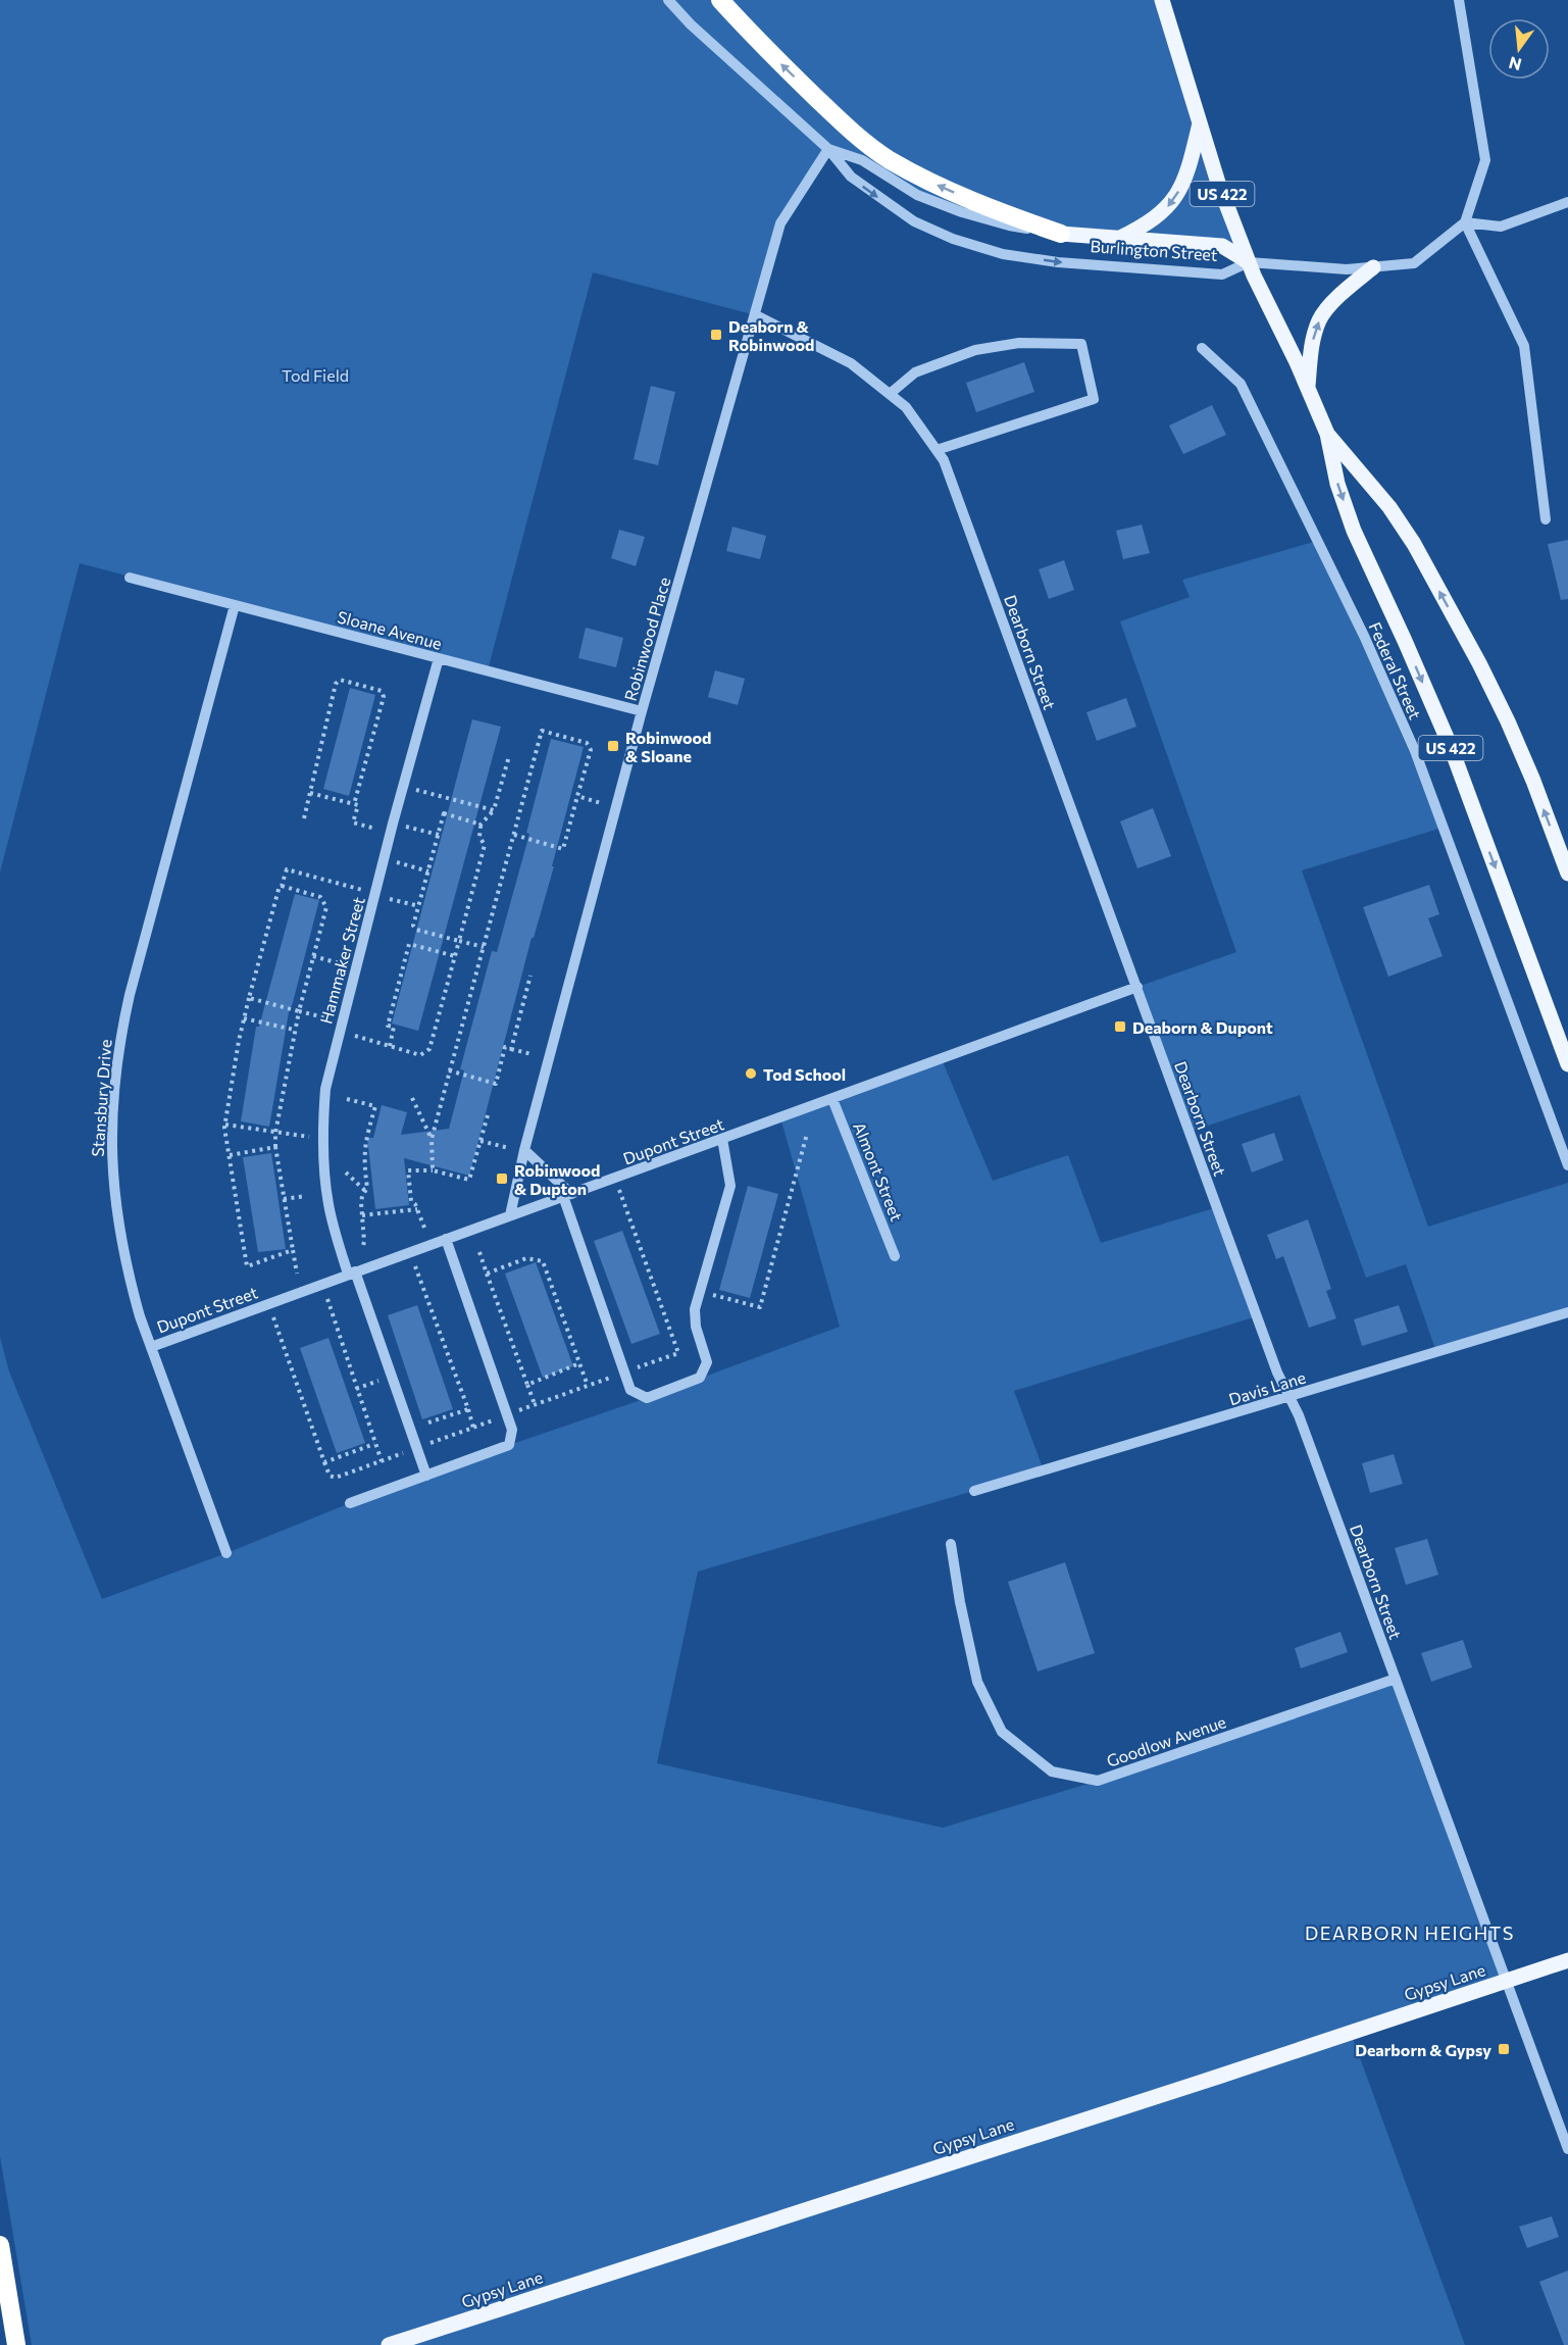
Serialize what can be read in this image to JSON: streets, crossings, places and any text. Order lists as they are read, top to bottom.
{
  "streets": {
    "main road": ["US 422", "Burlington Street", "Gypsy Lane"],
    "street": [
      "Sloane Avenue",
      "Robinwood Place",
      "Dearborn Street",
      "Federal Street",
      "Hammaker Street",
      "Stansbury Drive",
      "Dupont Street",
      "Almont Street",
      "Davis Lane",
      "Goodlow Avenue"
    ]
  },
  "crossings": [
    ["US 422", "Burlington Street"],
    ["Sloane Avenue", "Robinwood Place"],
    ["Sloane Avenue", "Hammaker Street"],
    ["Sloane Avenue", "Stansbury Drive"],
    ["Robinwood Place", "Dearborn Street"],
    ["Robinwood Place", "Dupont Street"],
    ["Dearborn Street", "Dupont Street"],
    ["Dearborn Street", "Davis Lane"],
    ["Dearborn Street", "Goodlow Avenue"],
    ["Dearborn Street", "Gypsy Lane"],
    ["Hammaker Street", "Dupont Street"],
    ["Stansbury Drive", "Dupont Street"],
    ["Dupont Street", "Almont Street"]
  ],
  "districts": ["DEARBORN HEIGHTS"],
  "parks": ["Tod Field"],
  "places": {
    "transit": [
      "Deaborn & Robinwood",
      "Robinwood & Sloane",
      "Deaborn & Dupont",
      "Robinwood & Dupton",
      "Dearborn & Gypsy"
    ],
    "other": ["Tod School"]
  },
  "north": "bottom"
}
